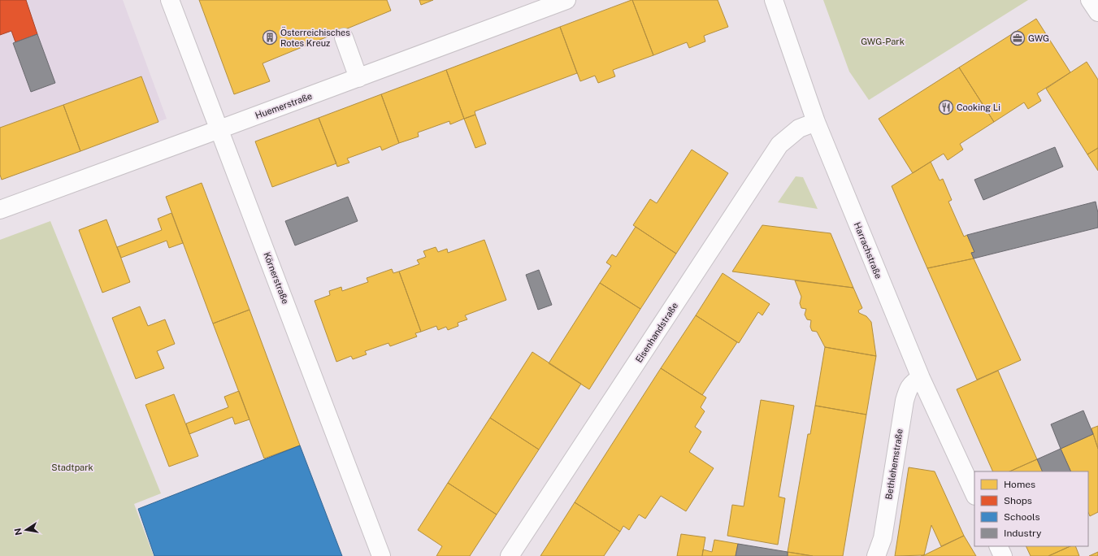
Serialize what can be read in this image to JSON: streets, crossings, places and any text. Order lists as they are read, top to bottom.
{
  "streets": {
    "street": [
      "Huemerstraße",
      "Harrachstraße",
      "Körnerstraße",
      "Eisenhandstraße",
      "Bethlehemstraße"
    ]
  },
  "crossings": [
    ["Huemerstraße", "Körnerstraße"],
    ["Harrachstraße", "Eisenhandstraße"],
    ["Harrachstraße", "Bethlehemstraße"]
  ],
  "parks": ["GWG-Park", "Stadtpark"],
  "places": {
    "building": ["Österreichisches Rotes Kreuz"],
    "office": ["GWG"],
    "restaurant": ["Cooking Li"]
  },
  "legend": [
    "Homes",
    "Shops",
    "Schools",
    "Industry"
  ],
  "north": "left"
}
